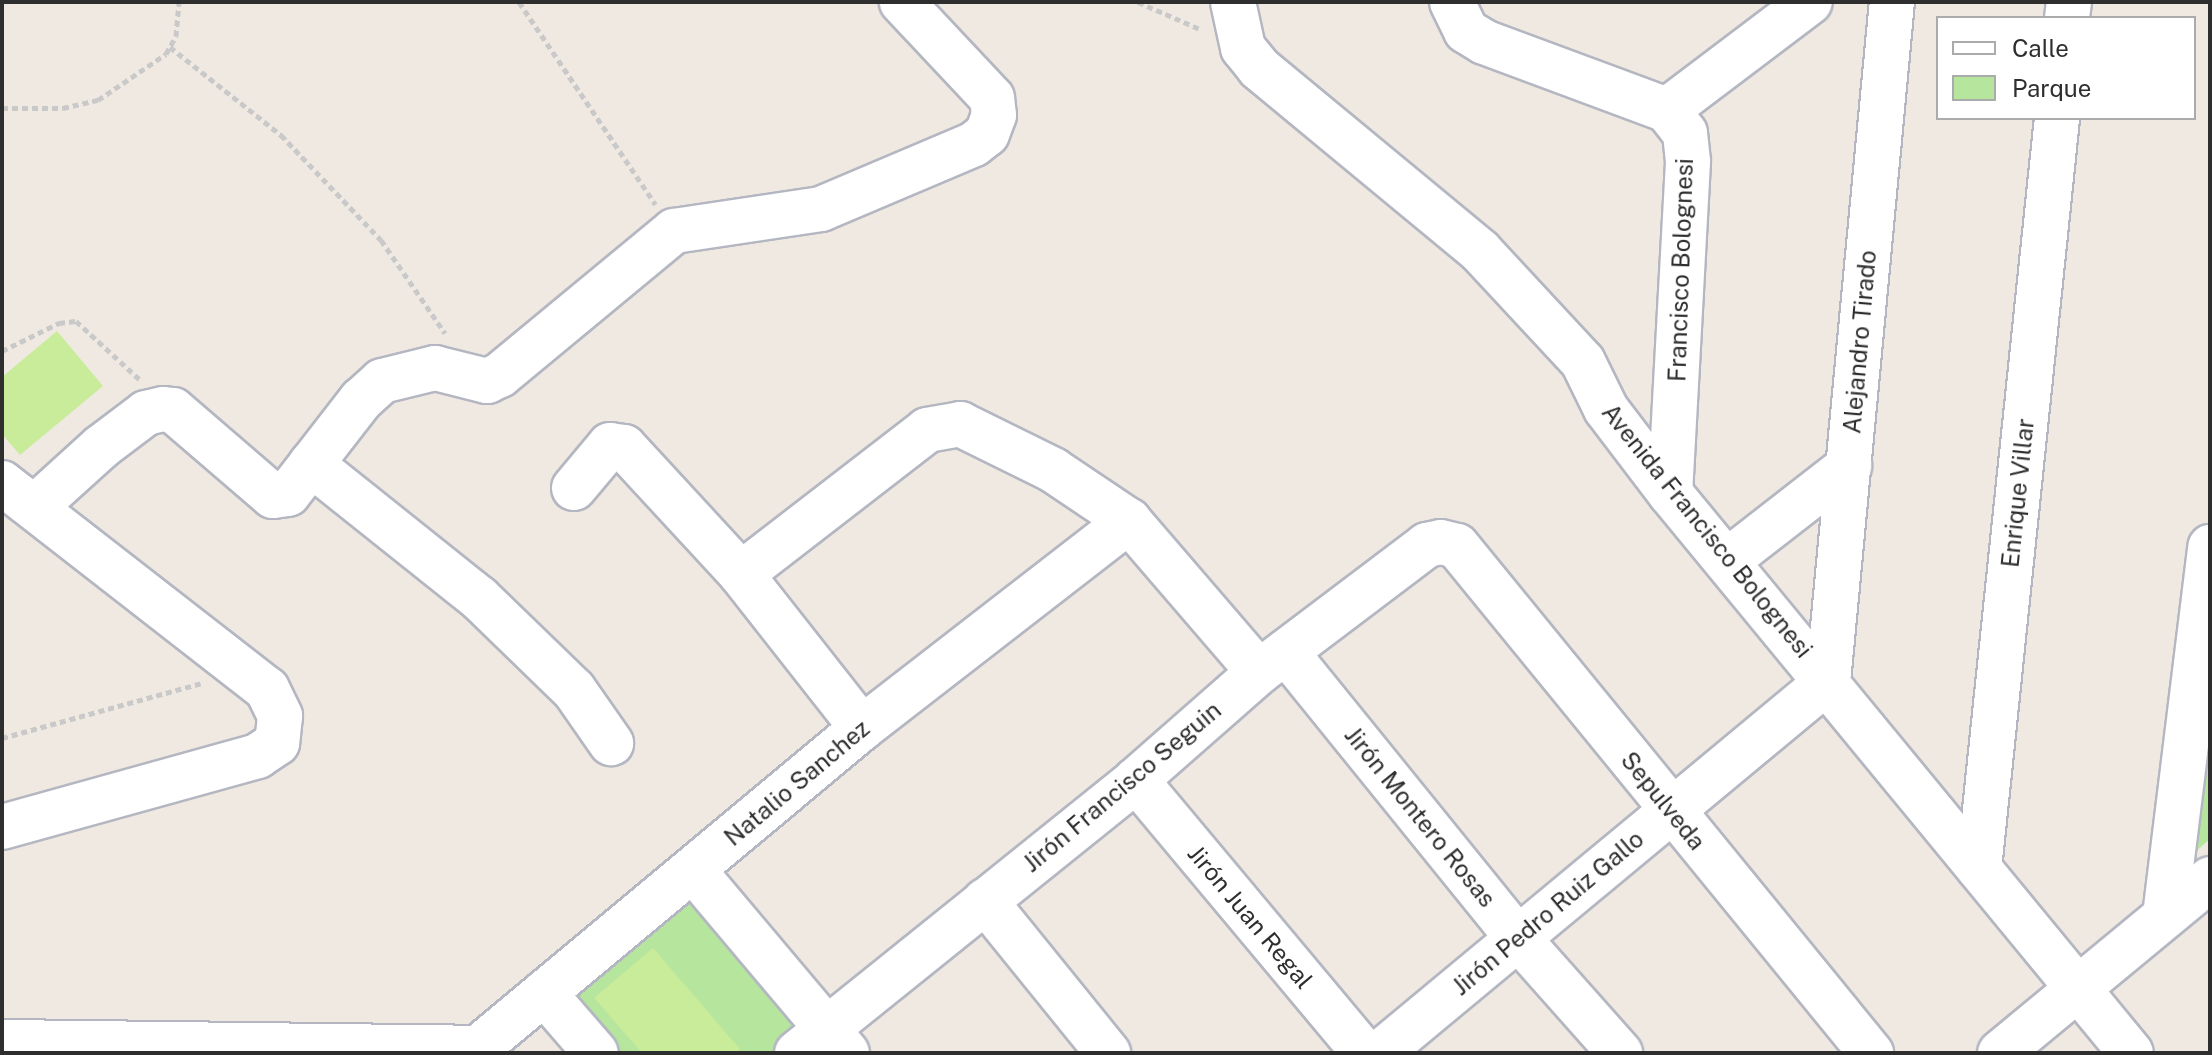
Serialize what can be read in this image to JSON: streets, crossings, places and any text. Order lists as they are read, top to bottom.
{
  "streets": {
    "street": [
      "Francisco Bolognesi",
      "Alejandro Tirado",
      "Enrique Villar",
      "Avenida Francisco Bolognesi",
      "Natalio Sanchez",
      "Jirón Francisco Seguin",
      "Sepulveda",
      "Jirón Montero Rosas",
      "Jirón Pedro Ruiz Gallo",
      "Jirón Juan Regal"
    ]
  },
  "crossings": [
    ["Francisco Bolognesi", "Avenida Francisco Bolognesi"],
    ["Alejandro Tirado", "Avenida Francisco Bolognesi"],
    ["Alejandro Tirado", "Jirón Pedro Ruiz Gallo"],
    ["Enrique Villar", "Avenida Francisco Bolognesi"],
    ["Avenida Francisco Bolognesi", "Jirón Pedro Ruiz Gallo"],
    ["Natalio Sanchez", "Jirón Montero Rosas"],
    ["Jirón Francisco Seguin", "Sepulveda"],
    ["Jirón Francisco Seguin", "Jirón Montero Rosas"],
    ["Jirón Francisco Seguin", "Jirón Juan Regal"],
    ["Sepulveda", "Jirón Pedro Ruiz Gallo"],
    ["Jirón Montero Rosas", "Jirón Pedro Ruiz Gallo"]
  ],
  "legend": ["Calle", "Parque"]
}
